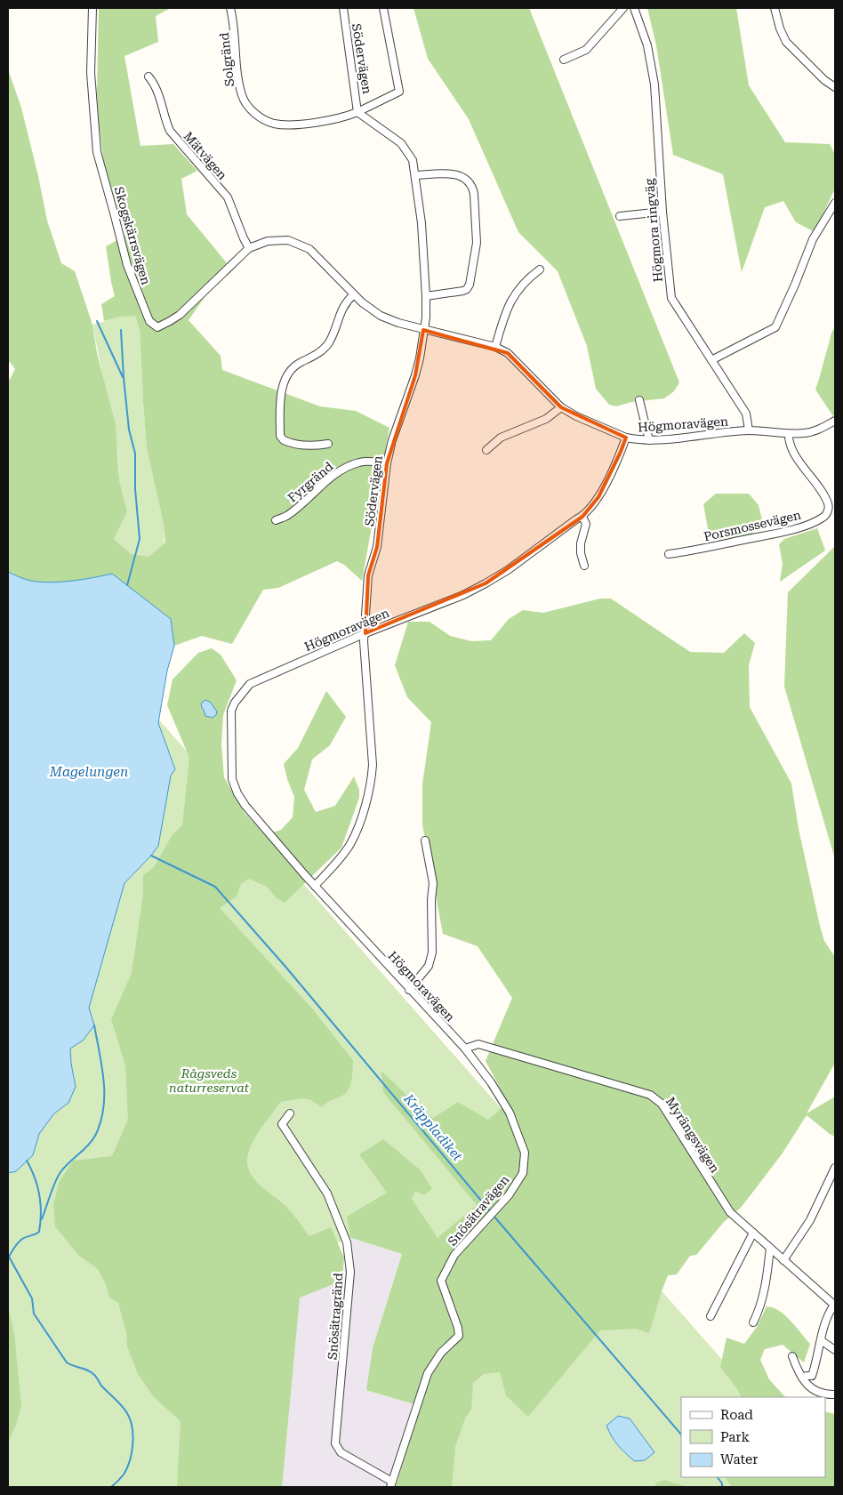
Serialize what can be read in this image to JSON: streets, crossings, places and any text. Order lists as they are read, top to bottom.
{
  "streets": {
    "street": [
      "Södervägen",
      "Solgränd",
      "Mätvägen",
      "Högmora ringväg",
      "Skogskärrsvägen",
      "Högmoravägen",
      "Fyrgränd",
      "Porsmossevägen",
      "Myrängsvägen",
      "Snösätravägen",
      "Snösätragränd"
    ]
  },
  "crossings": [
    ["Södervägen", "Solgränd"],
    ["Södervägen", "Skogskärrsvägen"],
    ["Södervägen", "Högmoravägen"],
    ["Södervägen", "Fyrgränd"],
    ["Mätvägen", "Skogskärrsvägen"],
    ["Högmora ringväg", "Högmoravägen"],
    ["Skogskärrsvägen", "Högmoravägen"],
    ["Skogskärrsvägen", "Fyrgränd"],
    ["Högmoravägen", "Porsmossevägen"],
    ["Högmoravägen", "Myrängsvägen"],
    ["Högmoravägen", "Snösätravägen"],
    ["Myrängsvägen", "Snösätravägen"],
    ["Snösätravägen", "Snösätragränd"]
  ],
  "water": ["Magelungen", "Kräppladiket"],
  "parks": ["Rågsveds naturreservat"],
  "legend": ["Road", "Park", "Water"]
}
